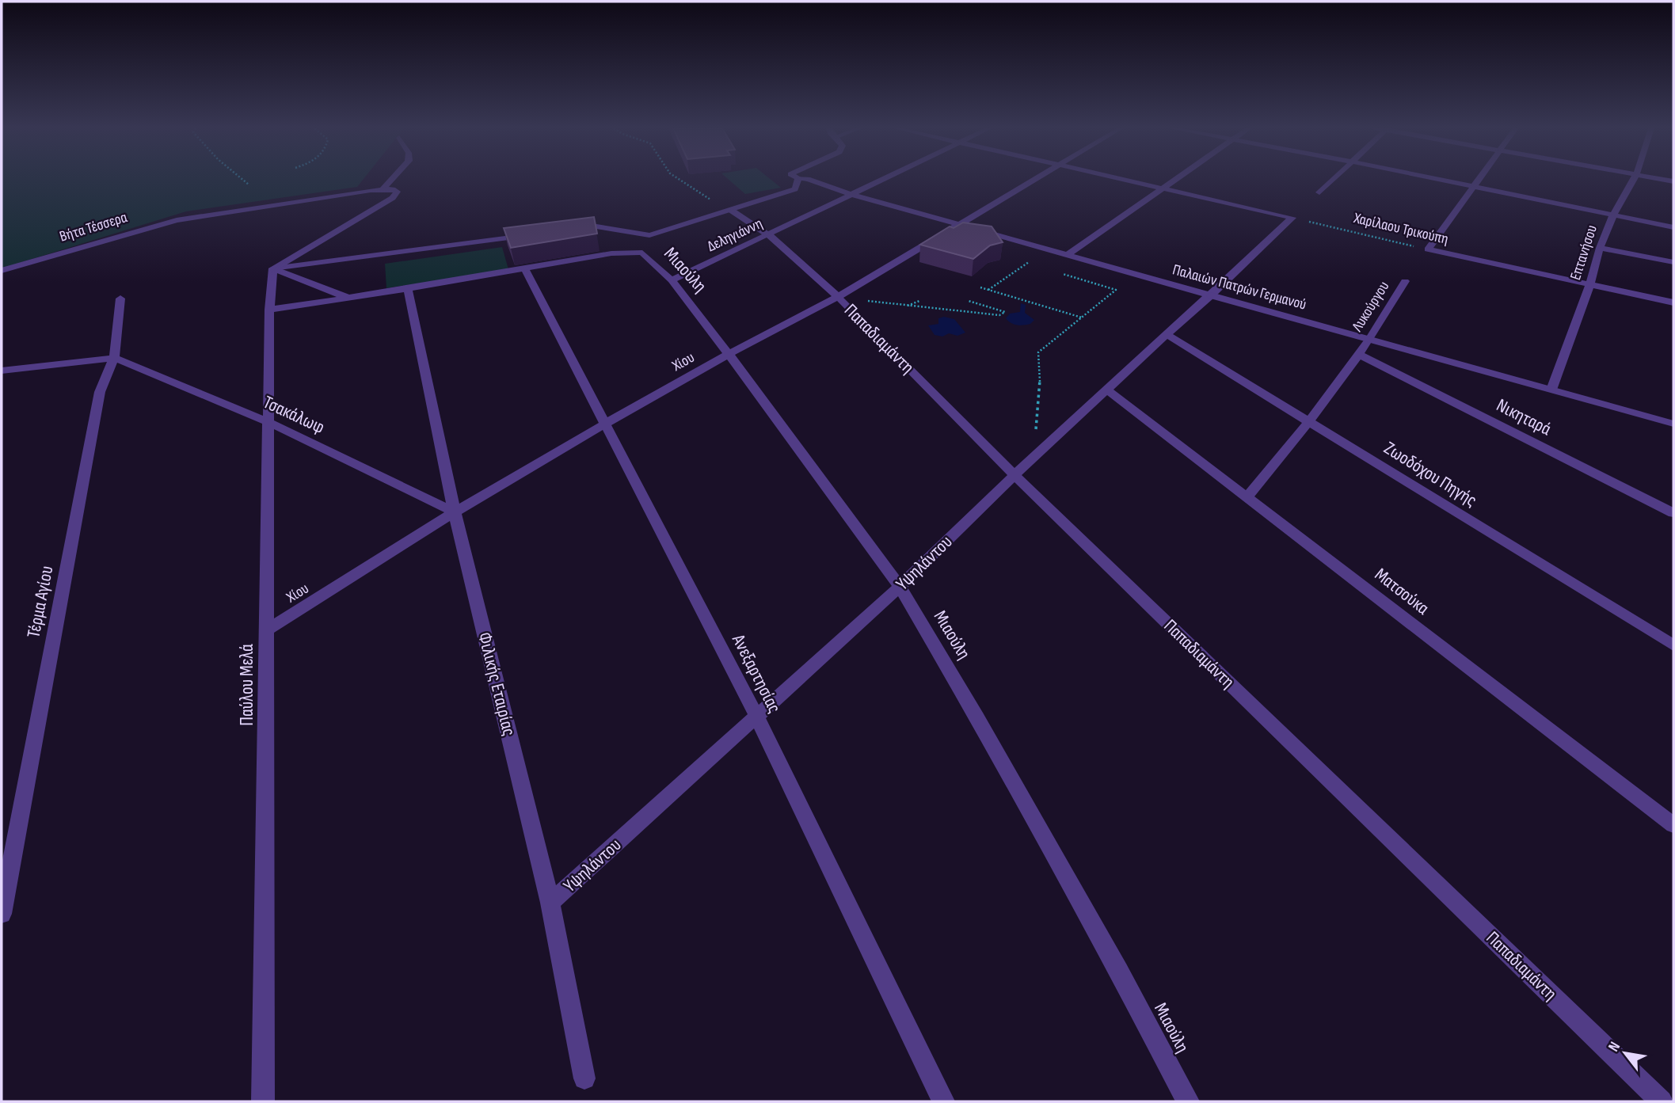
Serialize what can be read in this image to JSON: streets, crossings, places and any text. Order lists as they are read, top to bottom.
{
  "streets": {
    "street": [
      "Βήτα Τέσσερα",
      "Χαρίλαου Τρικούπη",
      "Δεληγιάννη",
      "Επτανήσου",
      "Μιαούλη",
      "Παλαιών Πατρών Γερμανού",
      "Λυκούργου",
      "Παπαδιαμάντη",
      "Χίου",
      "Τσακάλωφ",
      "Νικηταρά",
      "Ζωοδόχου Πηγής",
      "Υψηλάντου",
      "Ματσούκα",
      "Τέρμα Αγίου",
      "Ανεξαρτησίας",
      "Φιλικής Εταιρίας",
      "Παύλου Μελά"
    ]
  },
  "crossings": [
    ["Χαρίλαου Τρικούπη", "Επτανήσου"],
    ["Χαρίλαου Τρικούπη", "Υψηλάντου"],
    ["Δεληγιάννη", "Μιαούλη"],
    ["Δεληγιάννη", "Παλαιών Πατρών Γερμανού"],
    ["Δεληγιάννη", "Παπαδιαμάντη"],
    ["Επτανήσου", "Παλαιών Πατρών Γερμανού"],
    ["Μιαούλη", "Χίου"],
    ["Μιαούλη", "Υψηλάντου"],
    ["Μιαούλη", "Ανεξαρτησίας"],
    ["Παλαιών Πατρών Γερμανού", "Λυκούργου"],
    ["Παλαιών Πατρών Γερμανού", "Χίου"],
    ["Παλαιών Πατρών Γερμανού", "Υψηλάντου"],
    ["Λυκούργου", "Νικηταρά"],
    ["Λυκούργου", "Ζωοδόχου Πηγής"],
    ["Λυκούργου", "Ματσούκα"],
    ["Παπαδιαμάντη", "Χίου"],
    ["Παπαδιαμάντη", "Υψηλάντου"],
    ["Χίου", "Τσακάλωφ"],
    ["Χίου", "Ανεξαρτησίας"],
    ["Χίου", "Φιλικής Εταιρίας"],
    ["Χίου", "Παύλου Μελά"],
    ["Τσακάλωφ", "Τέρμα Αγίου"],
    ["Τσακάλωφ", "Φιλικής Εταιρίας"],
    ["Τσακάλωφ", "Παύλου Μελά"],
    ["Ζωοδόχου Πηγής", "Υψηλάντου"],
    ["Υψηλάντου", "Ματσούκα"],
    ["Υψηλάντου", "Ανεξαρτησίας"],
    ["Υψηλάντου", "Φιλικής Εταιρίας"]
  ],
  "north": "top left"
}
